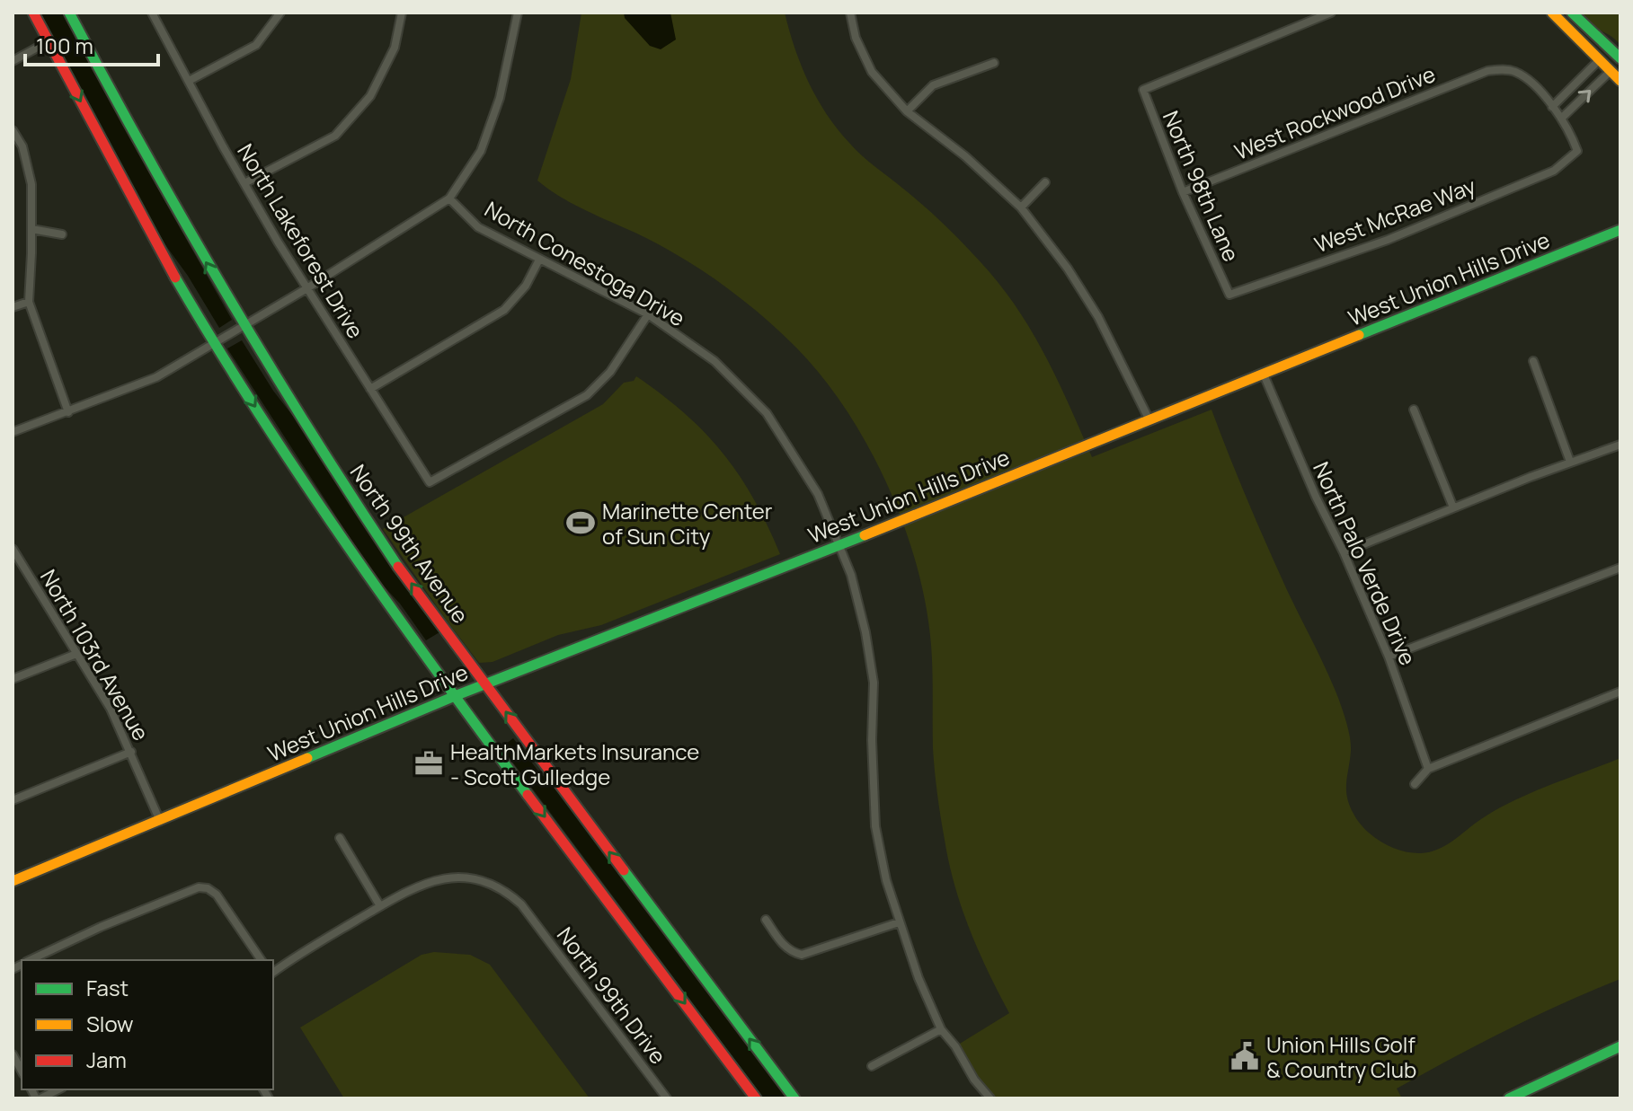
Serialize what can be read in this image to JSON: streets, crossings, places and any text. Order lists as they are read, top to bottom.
{
  "streets": {
    "main road": ["West Union Hills Drive", "North 99th Avenue"],
    "street": [
      "West Rockwood Drive",
      "North 98th Lane",
      "West McRae Way",
      "North Lakeforest Drive",
      "North Conestoga Drive",
      "North Palo Verde Drive",
      "North 103rd Avenue",
      "North 99th Drive"
    ]
  },
  "crossings": [
    ["West Rockwood Drive", "North 98th Lane"],
    ["North 98th Lane", "West McRae Way"],
    ["North Lakeforest Drive", "North Conestoga Drive"],
    ["North Conestoga Drive", "West Union Hills Drive"],
    ["West Union Hills Drive", "North 99th Avenue"],
    ["West Union Hills Drive", "North Palo Verde Drive"],
    ["West Union Hills Drive", "North 103rd Avenue"]
  ],
  "places": {
    "sports": ["Marinette Center of Sun City"],
    "office": ["HealthMarkets Insurance - Scott Gulledge"],
    "public building": ["Union Hills Golf & Country Club"]
  },
  "legend": ["Fast", "Slow", "Jam"],
  "scale_bar": "100 m"
}
